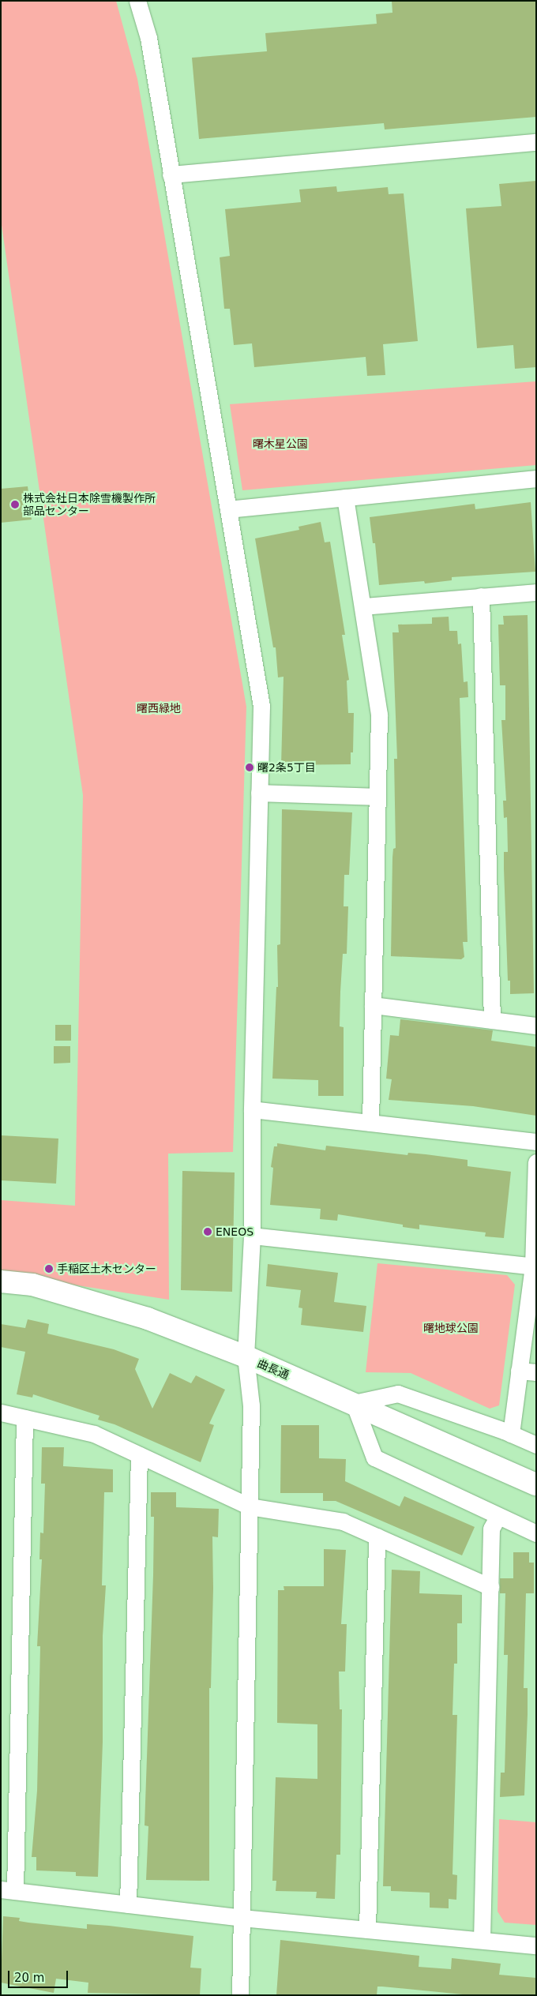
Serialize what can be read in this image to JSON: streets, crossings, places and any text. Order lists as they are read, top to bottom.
{
  "streets": {
    "street": ["曲長通"]
  },
  "parks": ["曙木星公園", "曙西緑地", "曙地球公園"],
  "places": [
    "株式会社日本除雪機製作所 部品センター",
    "曙2条5丁目",
    "ENEOS",
    "手稲区土木センター"
  ],
  "scale_bar": "20 m"
}
